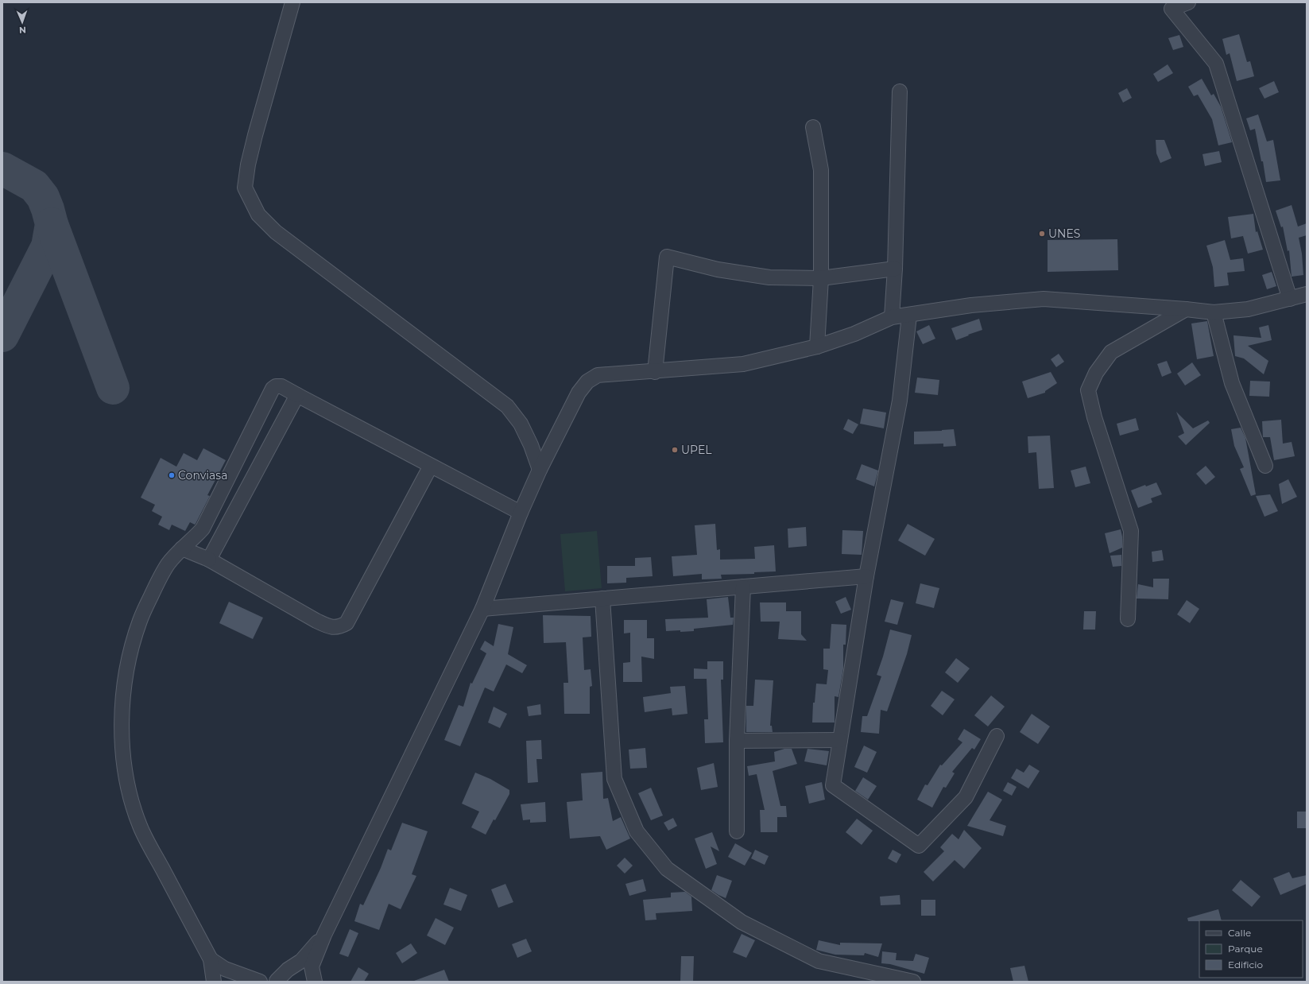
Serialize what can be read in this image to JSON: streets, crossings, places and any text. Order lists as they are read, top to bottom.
{
  "places": ["UNES", "UPEL", "Conviasa"],
  "legend": ["Calle", "Parque", "Edificio"],
  "north": "bottom"
}
